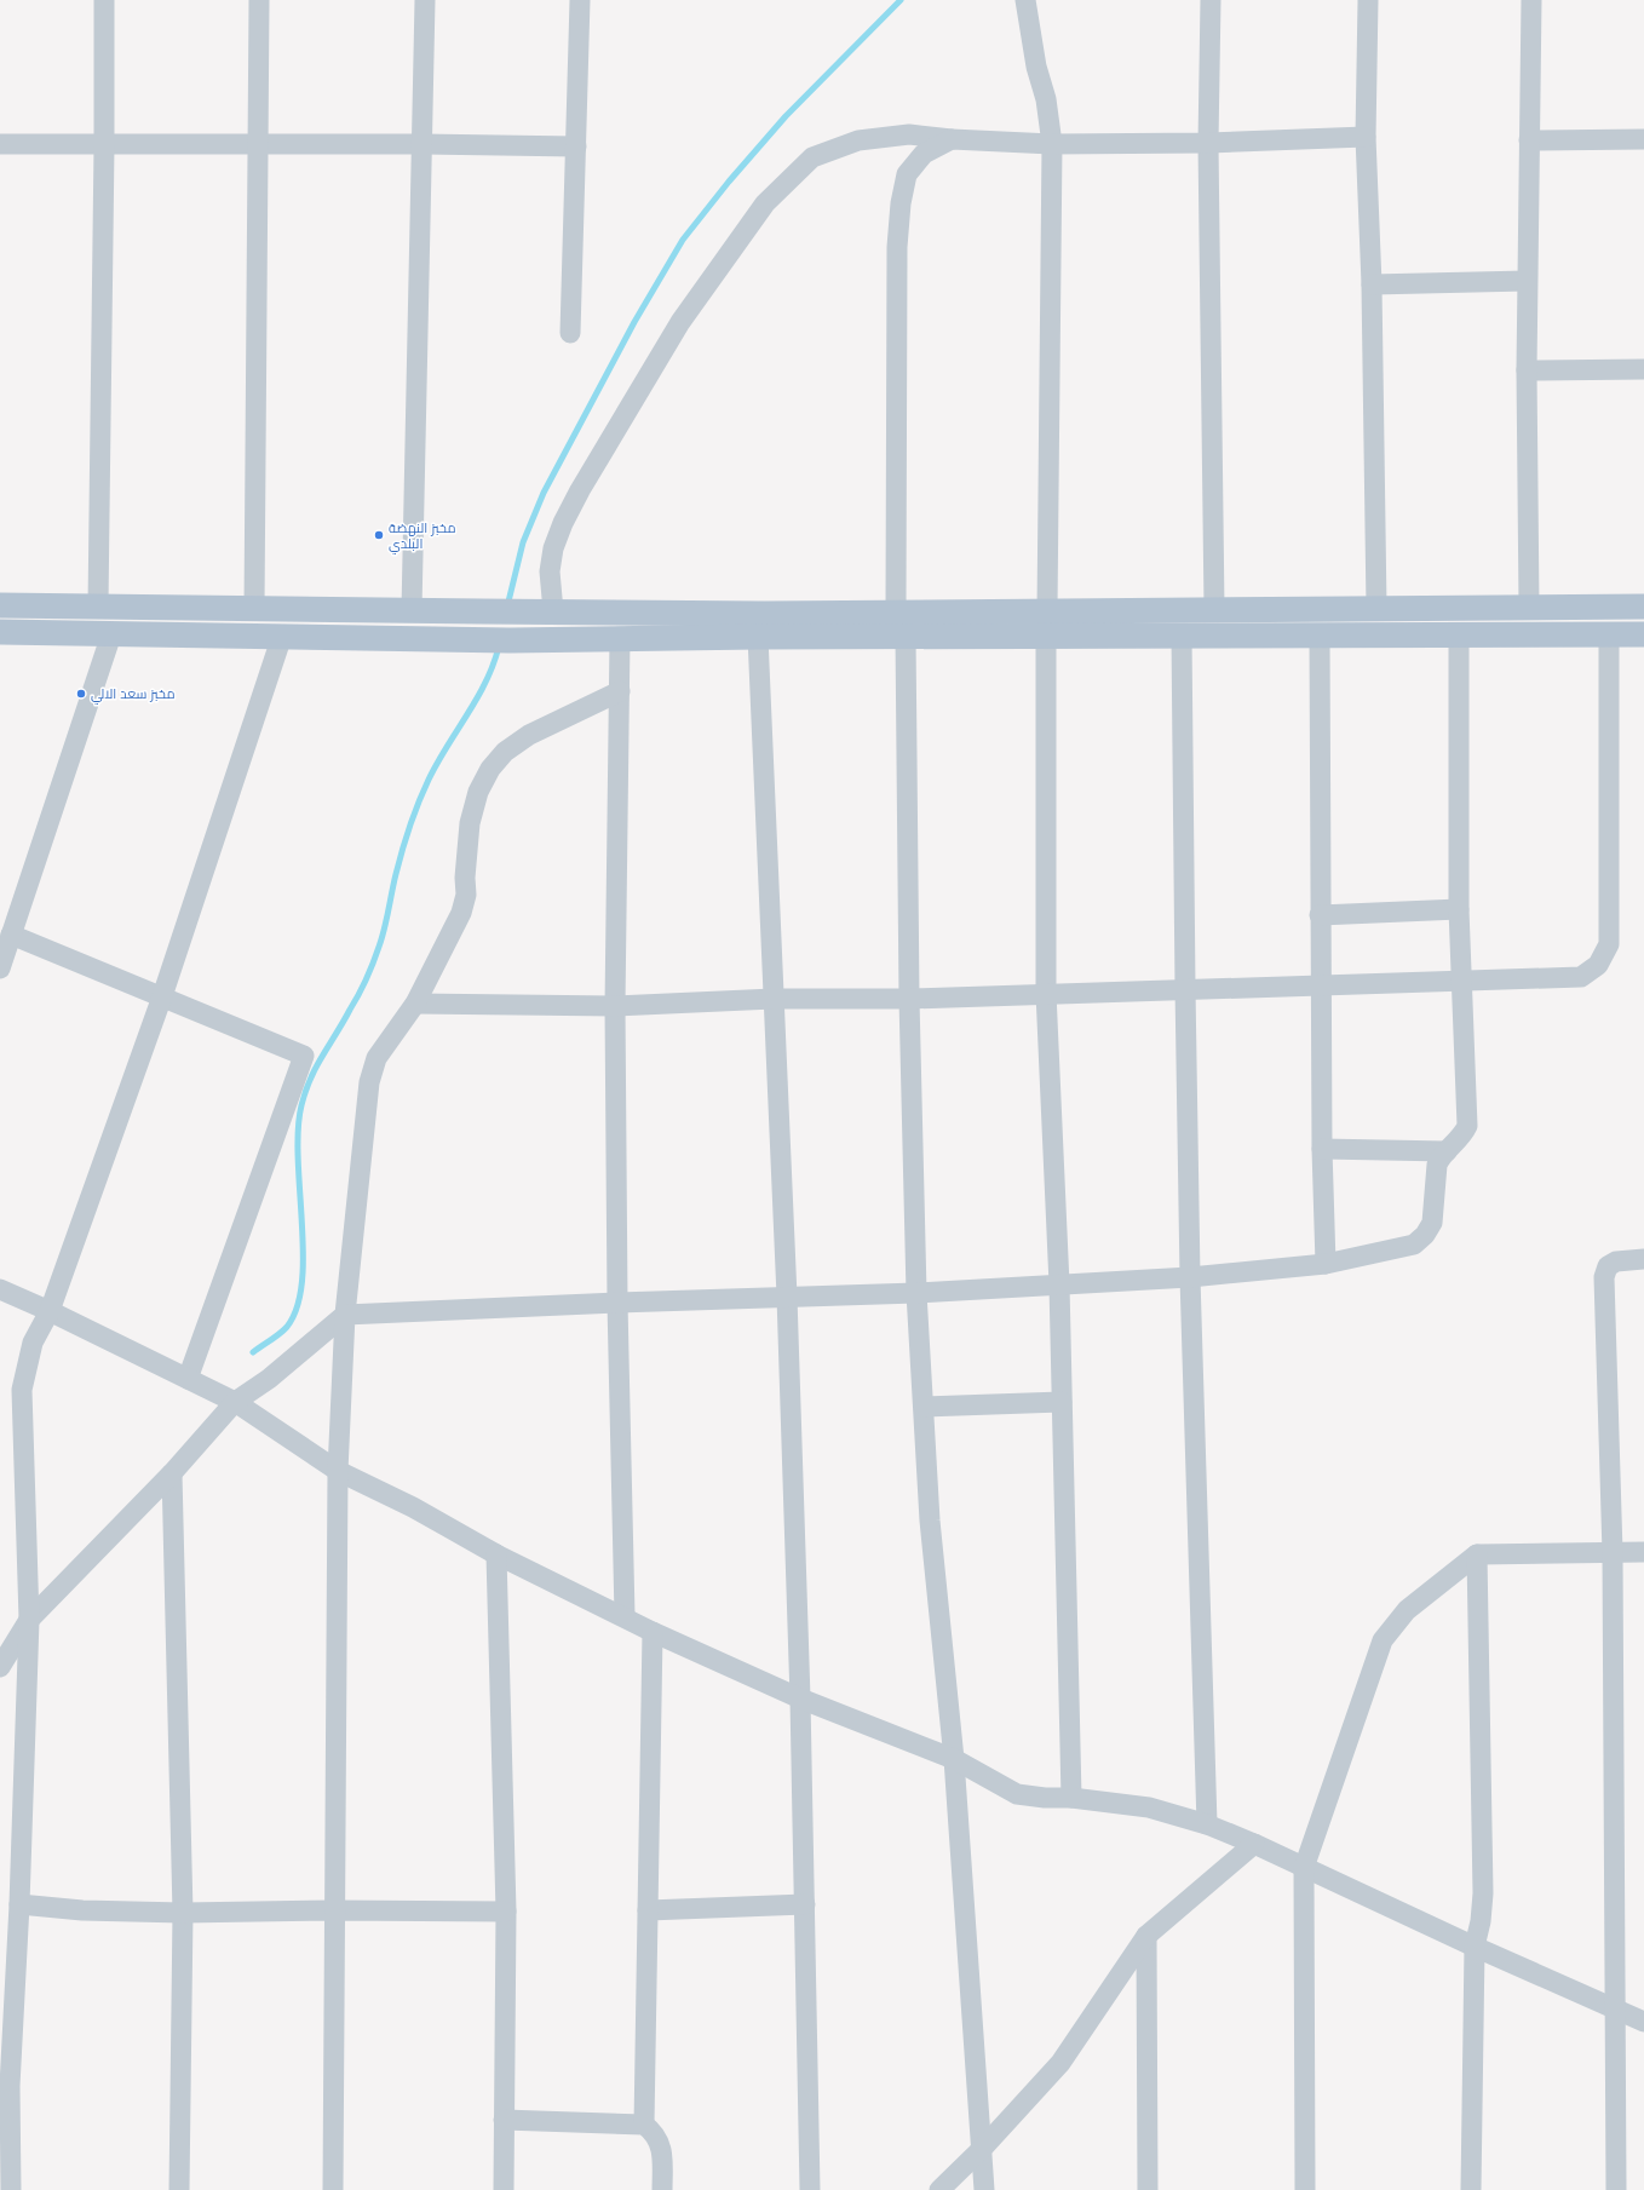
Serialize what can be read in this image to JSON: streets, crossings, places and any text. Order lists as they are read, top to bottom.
{
  "places": ["مخبز النهضة البلدي", "مخبز سعد الالي"]
}
